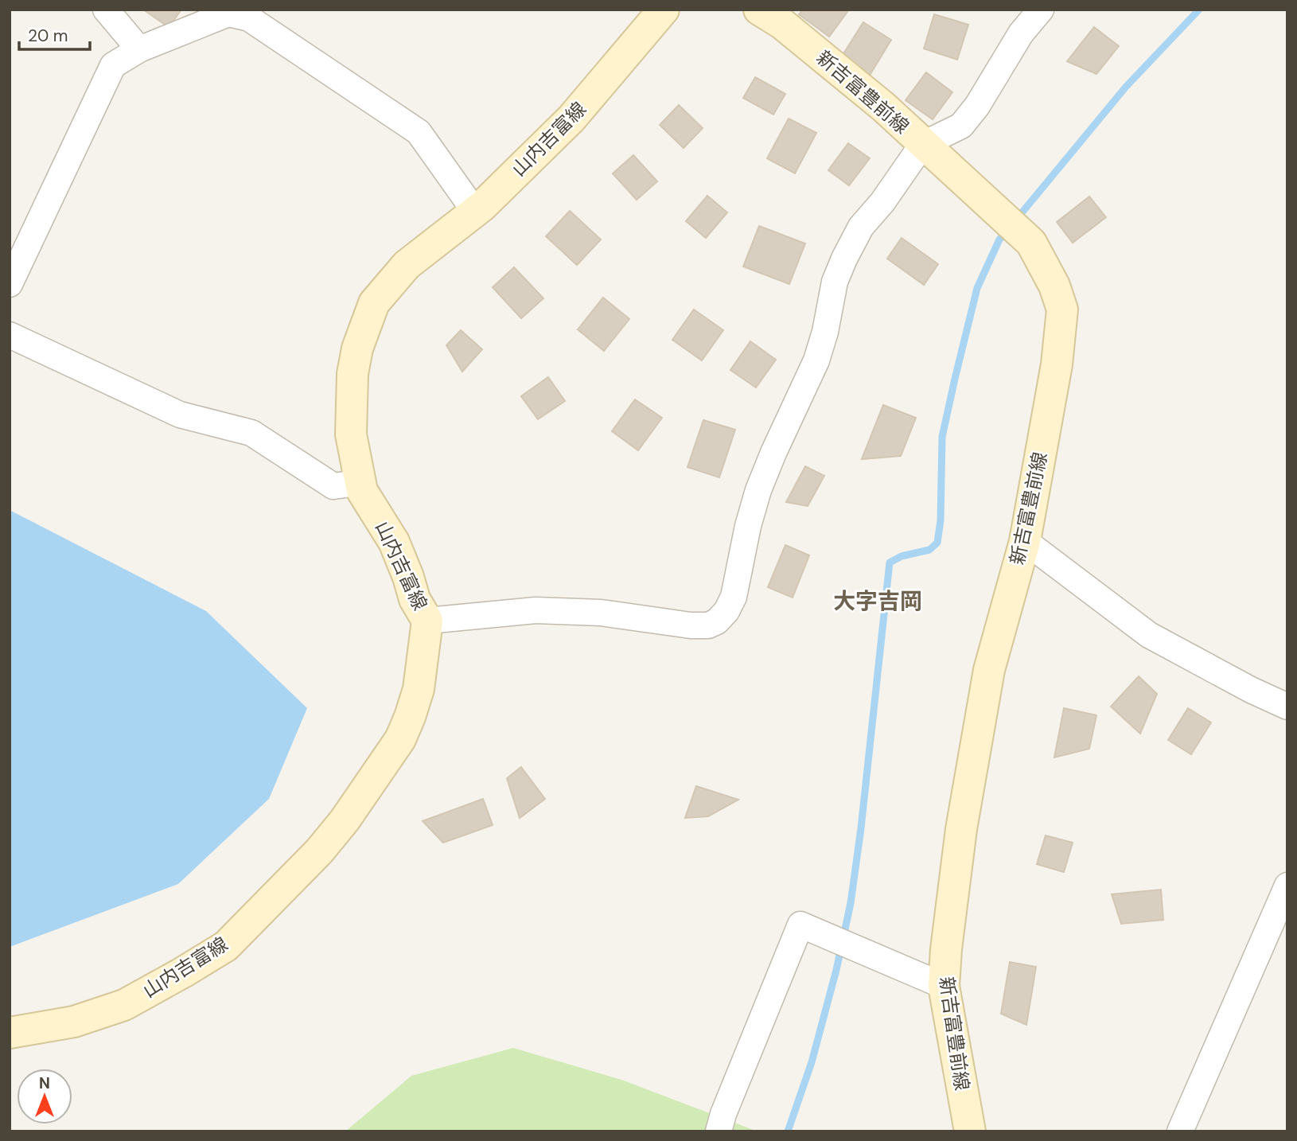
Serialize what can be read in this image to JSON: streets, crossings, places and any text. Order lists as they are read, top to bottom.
{
  "streets": {
    "main road": ["新吉富豊前線", "山内吉富線"]
  },
  "districts": ["大字吉岡"],
  "scale_bar": "20 m",
  "north": "top"
}
